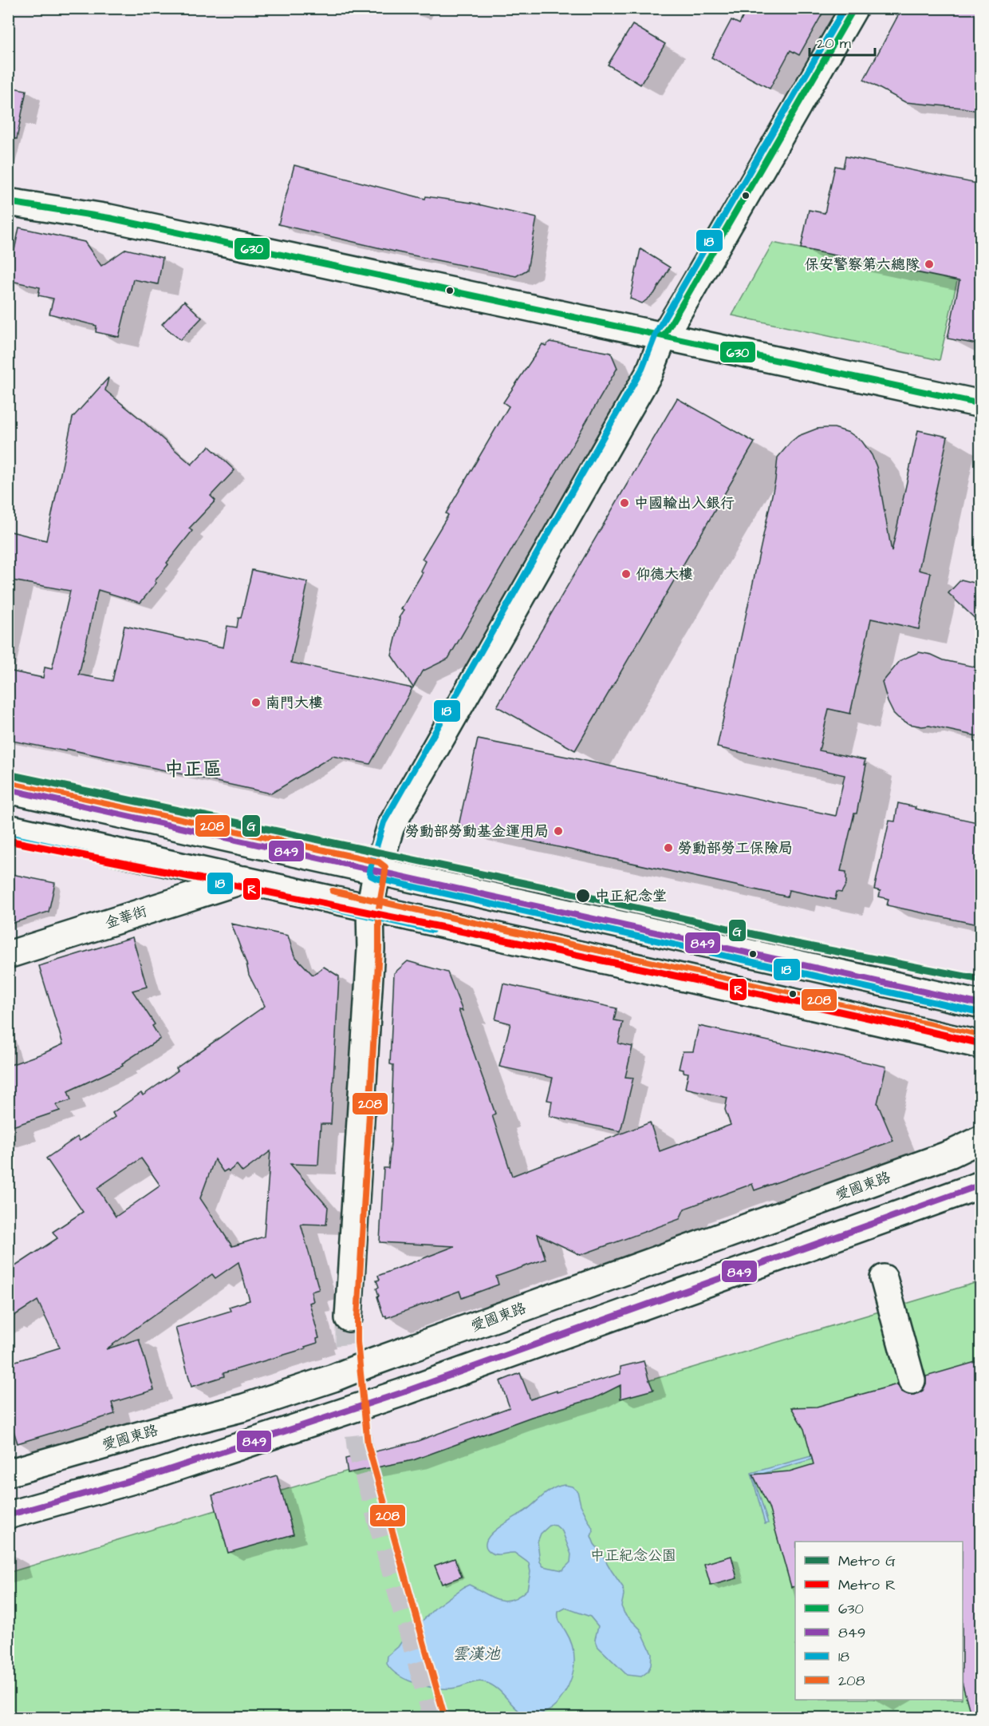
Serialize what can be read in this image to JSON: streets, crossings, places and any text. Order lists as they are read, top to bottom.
{
  "streets": {
    "street": ["金華街", "愛國東路"]
  },
  "districts": ["中正區"],
  "water": ["雲漢池"],
  "parks": ["中正紀念公園"],
  "places": [
    "保安警察第六總隊",
    "中國輸出入銀行",
    "仰德大樓",
    "南門大樓",
    "勞動部勞動基金運用局",
    "勞動部勞工保險局",
    "中正紀念堂"
  ],
  "lines": [
    "transit line 630",
    "transit line 18",
    "metro line G",
    "transit line 208",
    "transit line 849",
    "metro line R"
  ],
  "legend": [
    "Metro G",
    "Metro R",
    "630",
    "849",
    "18",
    "208"
  ],
  "scale_bar": "20 m"
}
